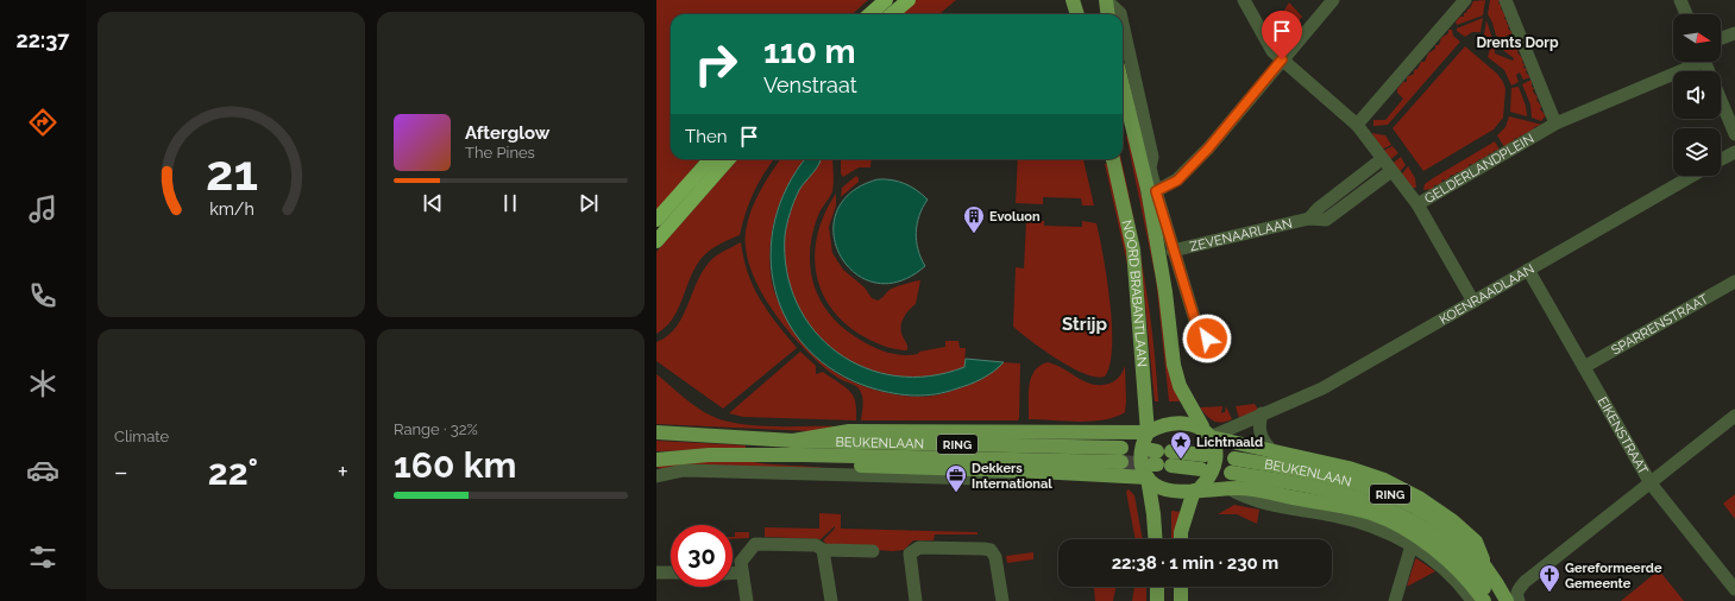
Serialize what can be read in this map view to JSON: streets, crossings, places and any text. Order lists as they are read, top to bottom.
{
  "streets": {
    "main road": ["NOORD BRABANTLAAN", "BEUKENLAAN", "RING"],
    "street": [
      "GELDERLANDPLEIN",
      "ZEVENAARLAAN",
      "KOENRAADLAAN",
      "SPARRENSTRAAT",
      "EIKENSTRAAT"
    ]
  },
  "crossings": [
    ["GELDERLANDPLEIN", "ZEVENAARLAAN"],
    ["NOORD BRABANTLAAN", "KOENRAADLAAN"],
    ["KOENRAADLAAN", "EIKENSTRAAT"],
    ["SPARRENSTRAAT", "EIKENSTRAAT"]
  ],
  "districts": ["Drents Dorp", "Strijp"],
  "places": {
    "building": ["Evoluon"],
    "place": ["Lichtnaald"],
    "office": ["Dekkers International"],
    "church": ["Gereformeerde Gemeente"]
  },
  "north": "right",
  "page": {
    "tabs": "22:37",
    "turn": ["110 m", "Venstraat"],
    "song": ["Afterglow", "The Pines"],
    "then": "Then",
    "tile": [
      "Climate",
      ["Range · 32%", "160 km"]
    ],
    "heat": ["−", "22°", "+"],
    "limit": "30",
    "trip": "22:38 · 1 min · 230 m",
    "gauge": ["21", "km/h"]
  }
}
